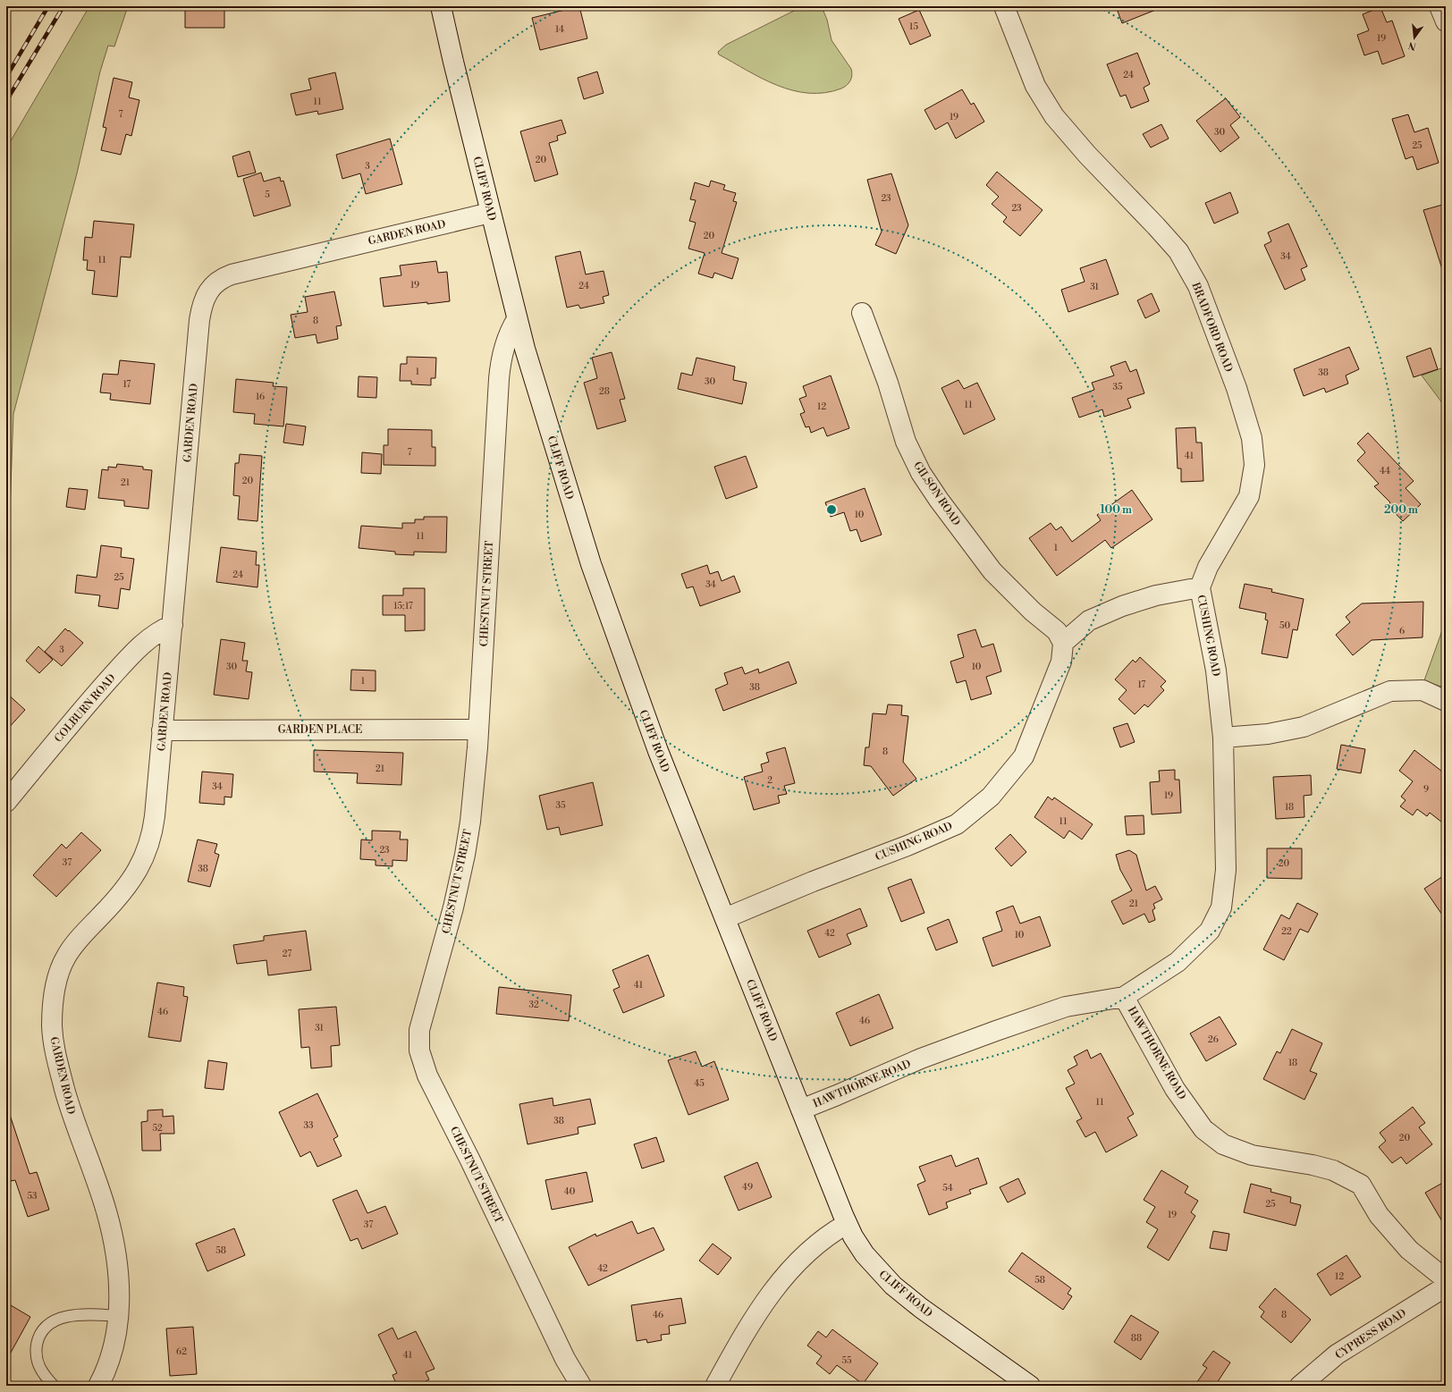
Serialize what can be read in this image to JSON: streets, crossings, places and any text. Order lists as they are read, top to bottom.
{
  "streets": {
    "street": [
      "CLIFF ROAD",
      "GARDEN ROAD",
      "BRADFORD ROAD",
      "GILSON ROAD",
      "CHESTNUT STREET",
      "CUSHING ROAD",
      "COLBURN ROAD",
      "GARDEN PLACE",
      "HAWTHORNE ROAD",
      "CYPRESS ROAD"
    ]
  },
  "crossings": [
    ["CLIFF ROAD", "GARDEN ROAD"],
    ["CLIFF ROAD", "CHESTNUT STREET"],
    ["CLIFF ROAD", "CUSHING ROAD"],
    ["CLIFF ROAD", "HAWTHORNE ROAD"],
    ["GARDEN ROAD", "COLBURN ROAD"],
    ["GARDEN ROAD", "GARDEN PLACE"],
    ["BRADFORD ROAD", "CUSHING ROAD"],
    ["GILSON ROAD", "CUSHING ROAD"],
    ["CHESTNUT STREET", "GARDEN PLACE"],
    ["CUSHING ROAD", "HAWTHORNE ROAD"]
  ],
  "house_numbers": [
    "15",
    "14",
    "19",
    "24",
    "11",
    "7",
    "19",
    "30",
    "25",
    "20",
    "3",
    "5",
    "23",
    "23",
    "20",
    "34",
    "11",
    "19",
    "24",
    "31",
    "8",
    "1",
    "38",
    "30",
    "17",
    "35",
    "28",
    "16",
    "11",
    "12",
    "7",
    "41",
    "44",
    "20",
    "21",
    "10",
    "11",
    "1",
    "24",
    "25",
    "34",
    "15;17",
    "50",
    "6",
    "3",
    "30",
    "10",
    "1",
    "17",
    "38",
    "8",
    "21",
    "2",
    "34",
    "9",
    "19",
    "35",
    "18",
    "11",
    "23",
    "37",
    "20",
    "38",
    "21",
    "22",
    "42",
    "10",
    "27",
    "41",
    "32",
    "46",
    "46",
    "31",
    "26",
    "18",
    "45",
    "11",
    "38",
    "33",
    "52",
    "20",
    "49",
    "54",
    "40",
    "53",
    "25",
    "19",
    "37",
    "58",
    "42",
    "12",
    "58",
    "46",
    "8",
    "88",
    "62",
    "41",
    "55"
  ],
  "north": "bottom",
  "rings": ["100 m", "200 m"]
}
